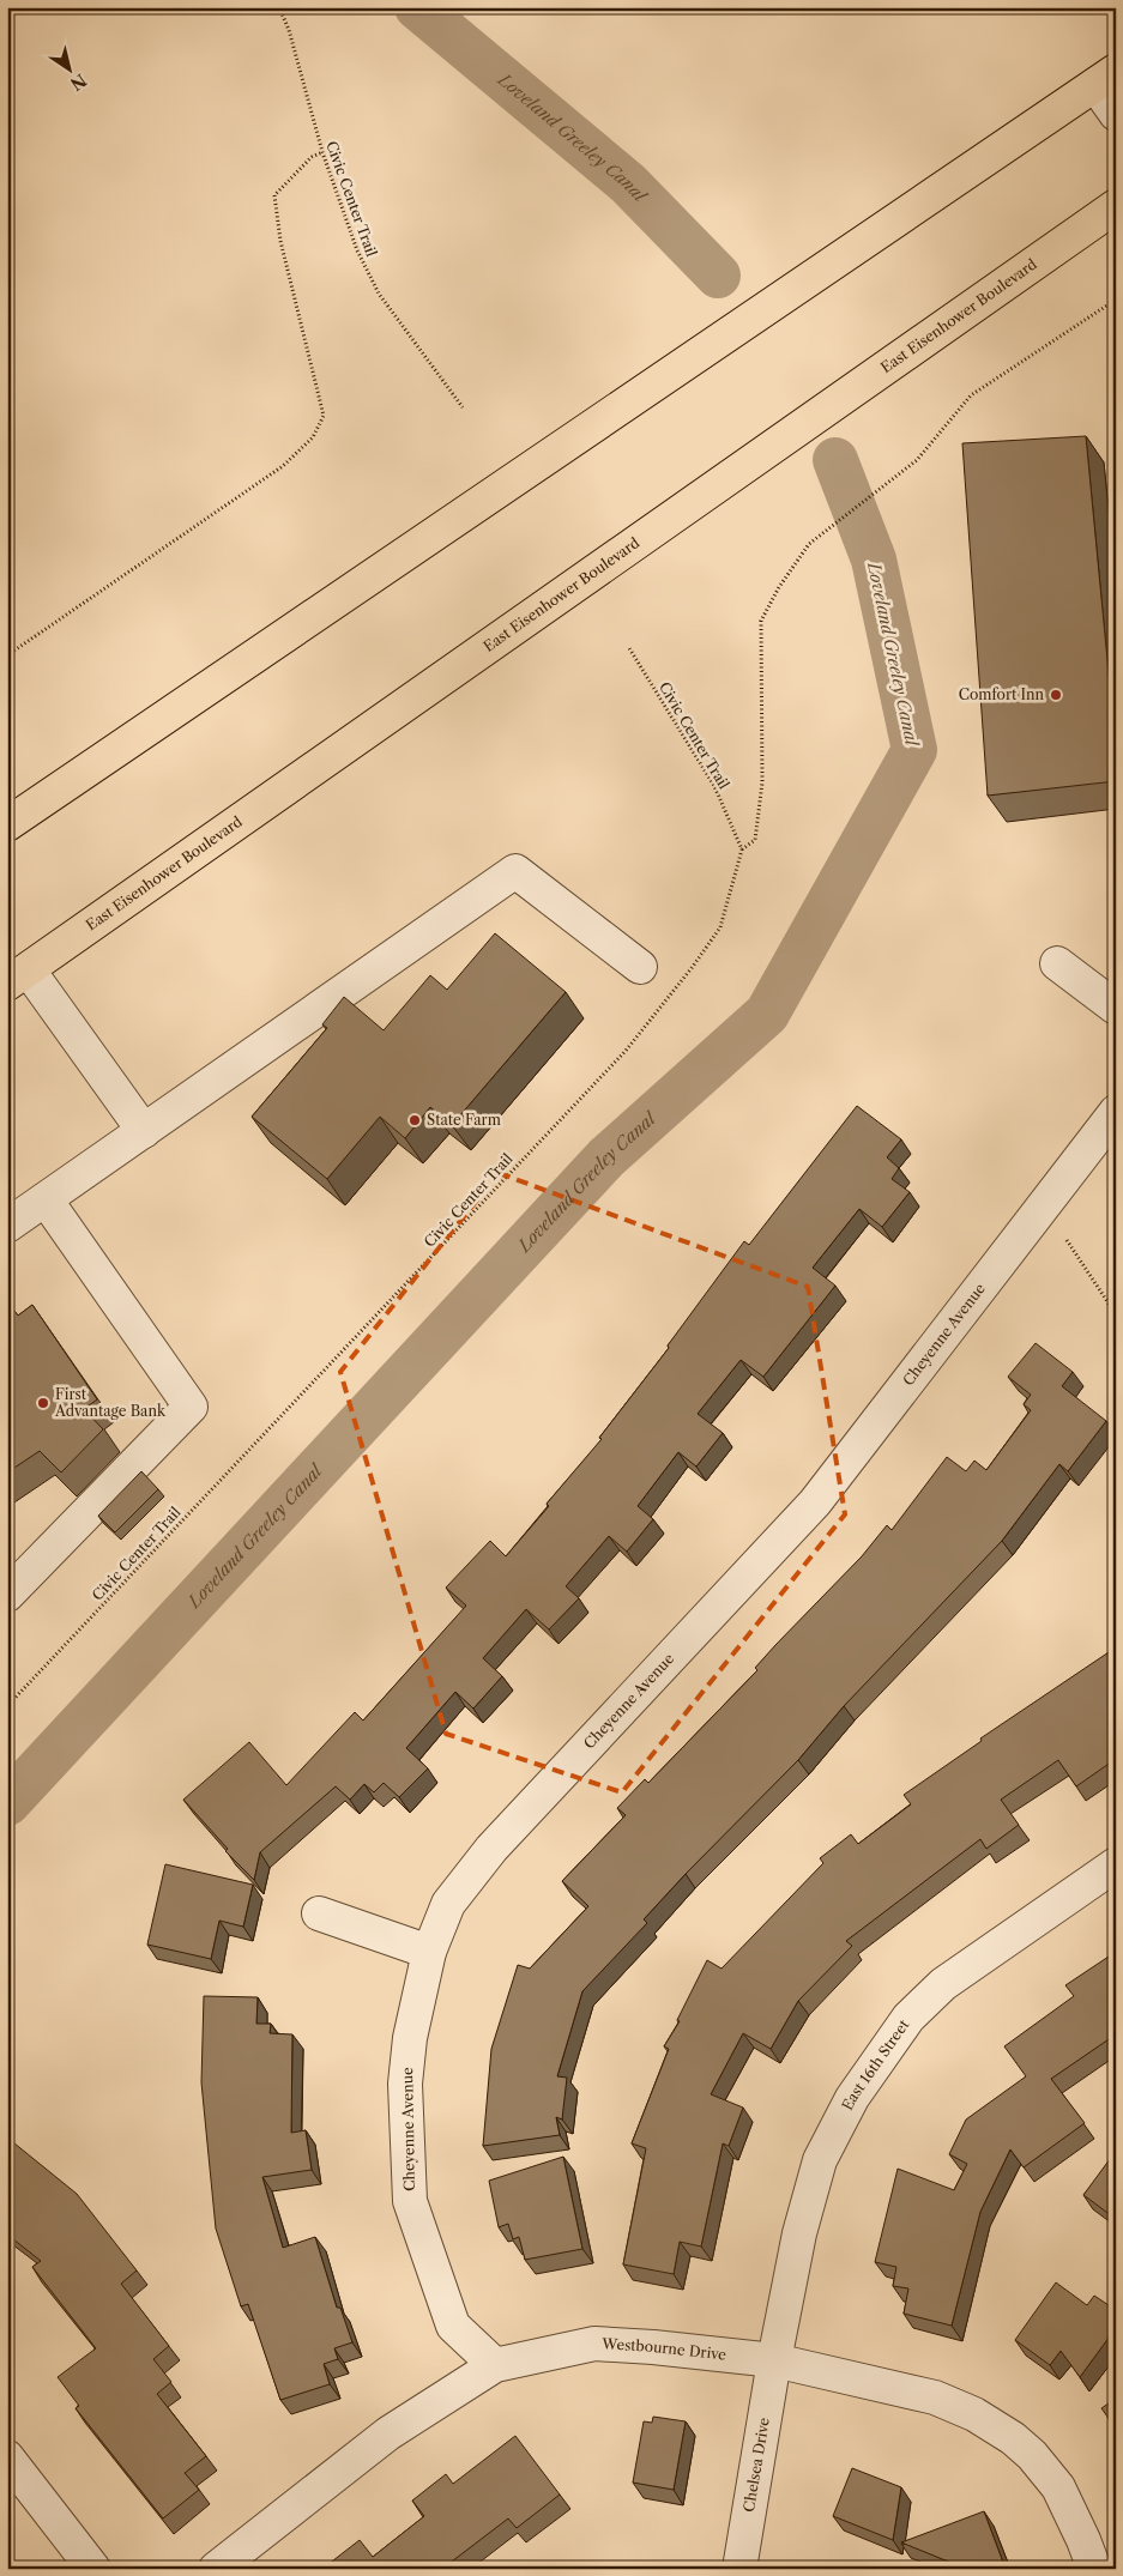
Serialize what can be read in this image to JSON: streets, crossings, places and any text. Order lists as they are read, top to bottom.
{
  "streets": {
    "highway": ["East Eisenhower Boulevard"],
    "street": [
      "Cheyenne Avenue",
      "East 16th Street",
      "Westbourne Drive",
      "Chelsea Drive"
    ],
    "path": ["Civic Center Trail"]
  },
  "crossings": [
    ["Cheyenne Avenue", "Westbourne Drive"],
    ["East 16th Street", "Westbourne Drive"],
    ["East 16th Street", "Chelsea Drive"],
    ["Westbourne Drive", "Chelsea Drive"]
  ],
  "water": ["Loveland Greeley Canal"],
  "places": ["Comfort Inn", "State Farm", "First Advantage Bank"],
  "north": "bottom right"
}
